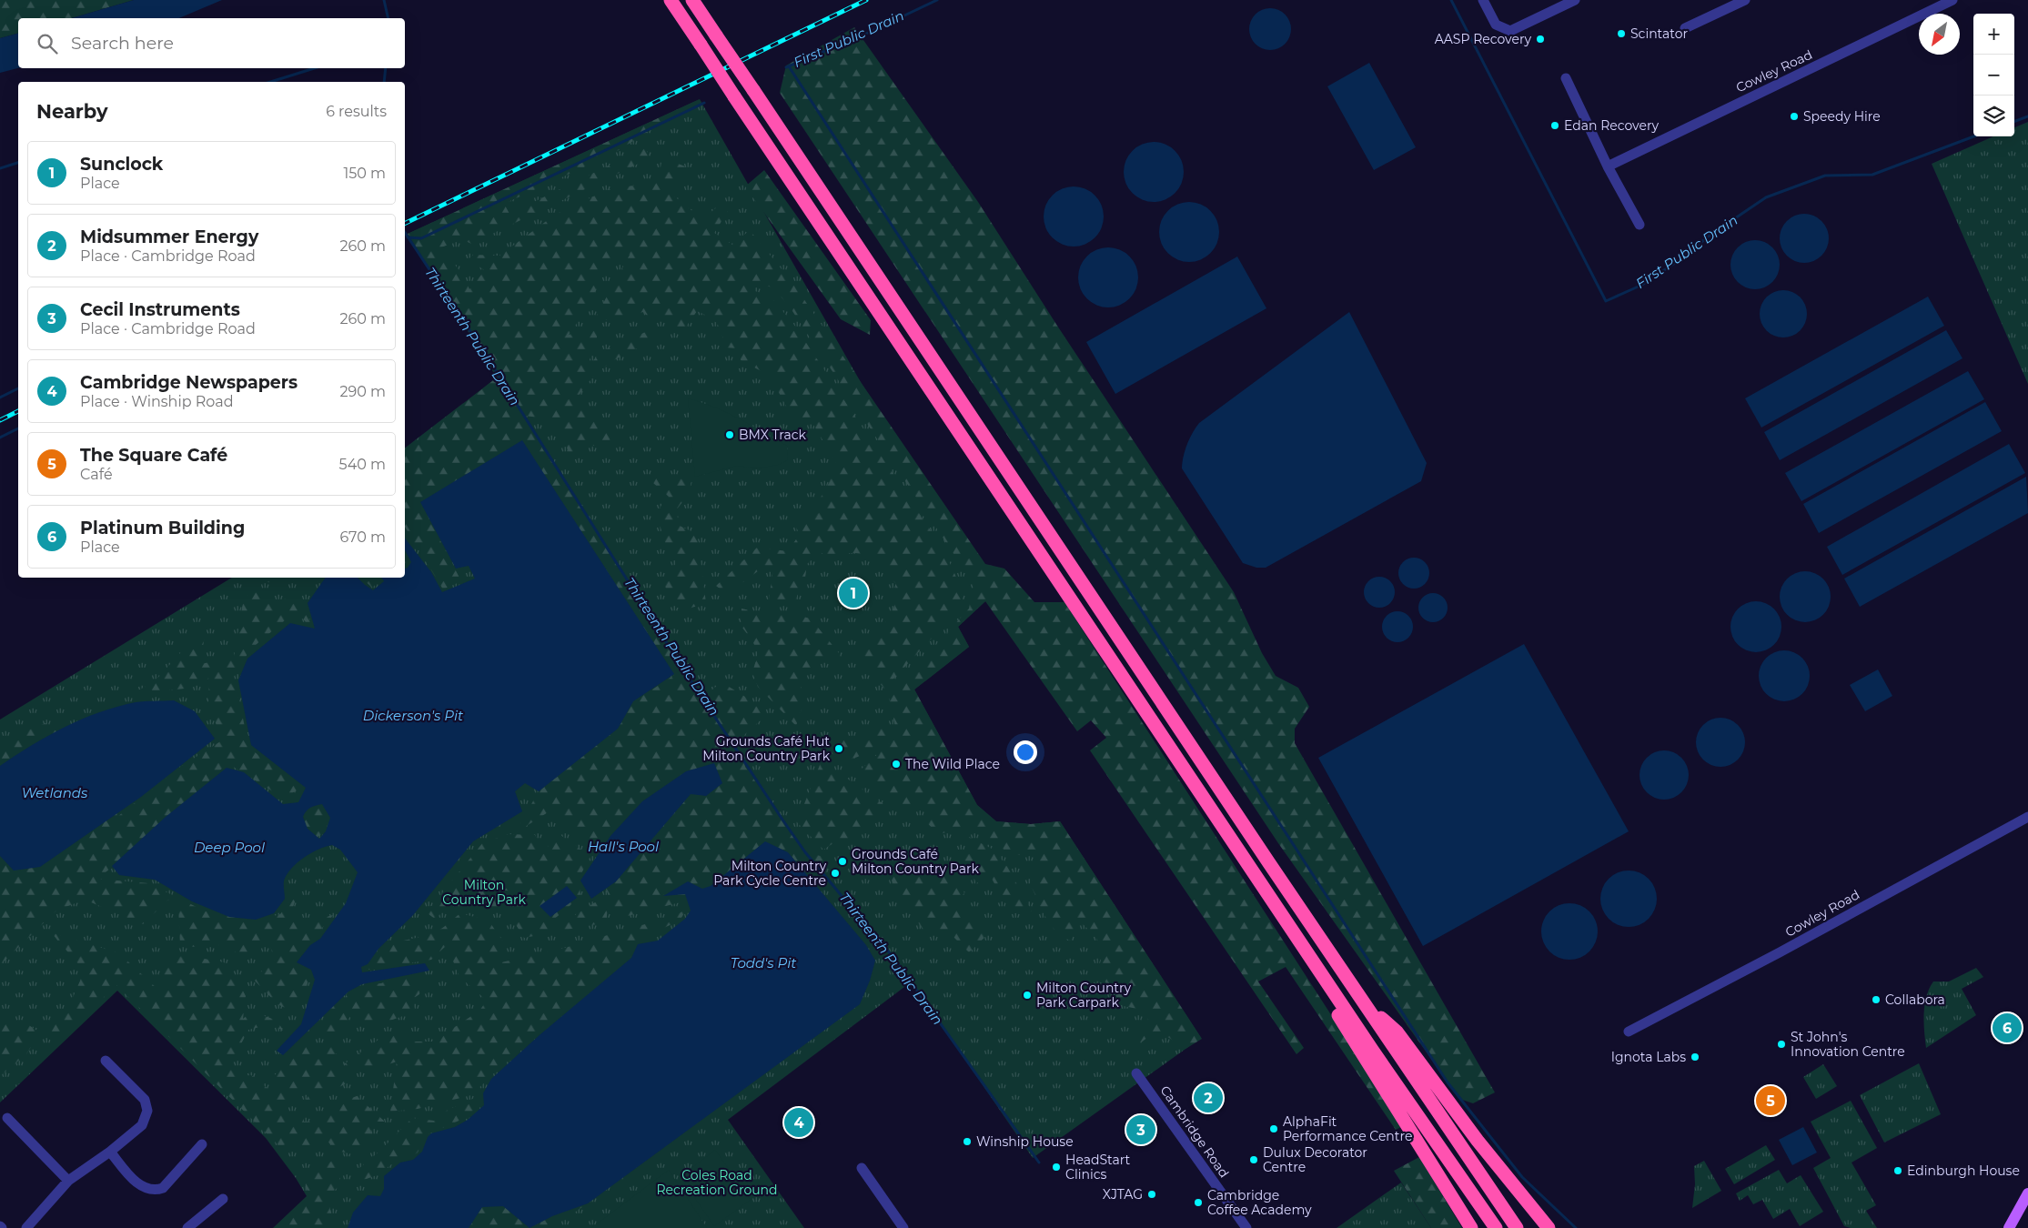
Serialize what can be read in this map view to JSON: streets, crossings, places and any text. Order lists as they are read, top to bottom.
{
  "streets": {
    "street": ["Cowley Road", "Cambridge Road"]
  },
  "water": [
    "First Public Drain",
    "Thirteenth Public Drain",
    "Dickerson's Pit",
    "Wetlands",
    "Hall's Pool",
    "Deep Pool",
    "Todd's Pit"
  ],
  "parks": ["Milton Country Park", "Coles Road Recreation Ground"],
  "places": [
    "Scintator",
    "AASP Recovery",
    "Speedy Hire",
    "Edan Recovery",
    "BMX Track",
    "Grounds Café Hut Milton Country Park",
    "The Wild Place",
    "Grounds Café Milton Country Park",
    "Milton Country Park Cycle Centre",
    "Milton Country Park Carpark",
    "Collabora",
    "St John's Innovation Centre",
    "Ignota Labs",
    "AlphaFit Performance Centre",
    "Winship House",
    "Dulux Decorator Centre",
    "HeadStart Clinics",
    "Edinburgh House",
    "XJTAG",
    "Cambridge Coffee Academy"
  ],
  "north": "bottom left",
  "page": {
    "map_buttons": ["+", "−"],
    "search": "Search here",
    "heading": ["Nearby", "6 results"],
    "list": [
      {
        "mark": "1",
        "name": "Sunclock",
        "note": "Place",
        "value": "150 m"
      },
      {
        "mark": "2",
        "name": "Midsummer Energy",
        "note": "Place · Cambridge Road",
        "value": "260 m"
      },
      {
        "mark": "3",
        "name": "Cecil Instruments",
        "note": "Place · Cambridge Road",
        "value": "260 m"
      },
      {
        "mark": "4",
        "name": "Cambridge Newspapers",
        "note": "Place · Winship Road",
        "value": "290 m"
      },
      {
        "mark": "5",
        "name": "The Square Café",
        "note": "Café",
        "value": "540 m"
      },
      {
        "mark": "6",
        "name": "Platinum Building",
        "note": "Place",
        "value": "670 m"
      }
    ],
    "pins": [
      "1",
      "6",
      "2",
      "5",
      "4",
      "3"
    ]
  }
}
